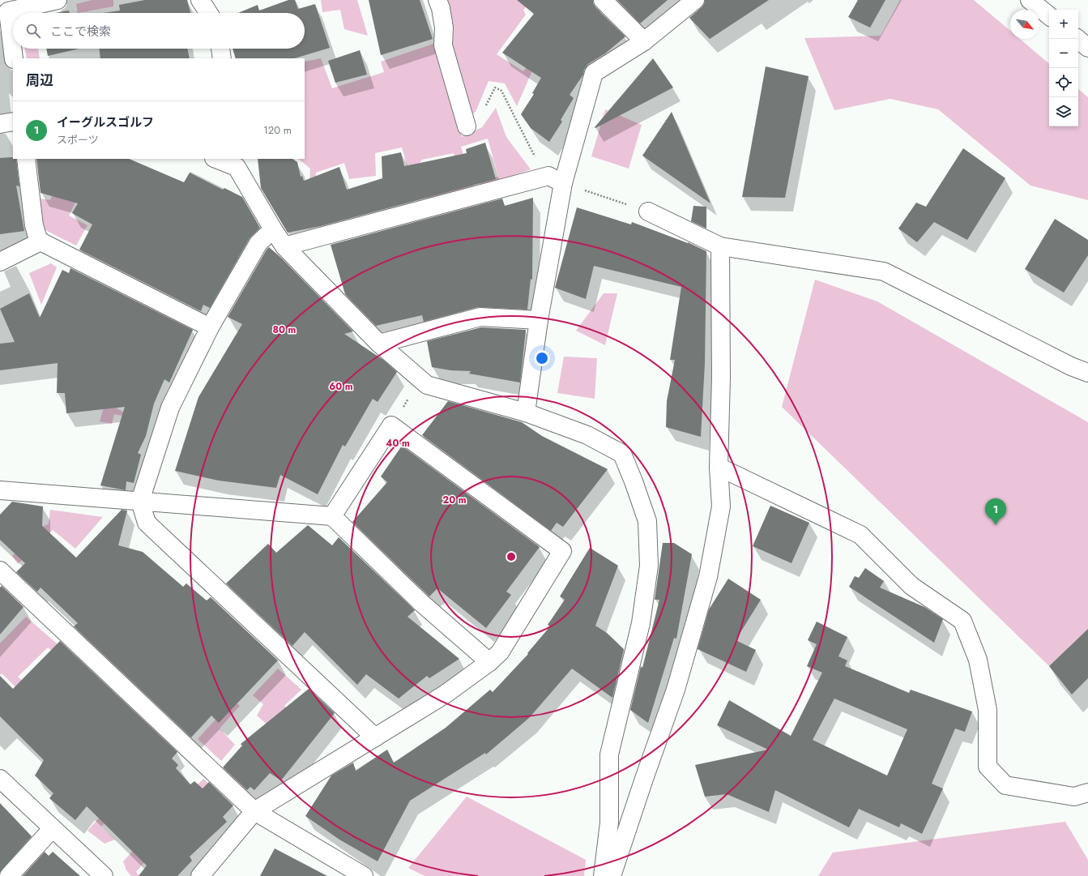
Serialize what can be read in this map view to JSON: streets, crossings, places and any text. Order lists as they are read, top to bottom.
{
  "north": "bottom right",
  "page": {
    "map_buttons": ["+", "−"],
    "search": "ここで検索",
    "heading": "周辺",
    "list": [
      {
        "mark": "1",
        "name": "イーグルスゴルフ",
        "note": "スポーツ",
        "value": "120 m"
      }
    ],
    "pins": "1"
  },
  "rings": [
    "80 m",
    "60 m",
    "40 m",
    "20 m"
  ]
}
